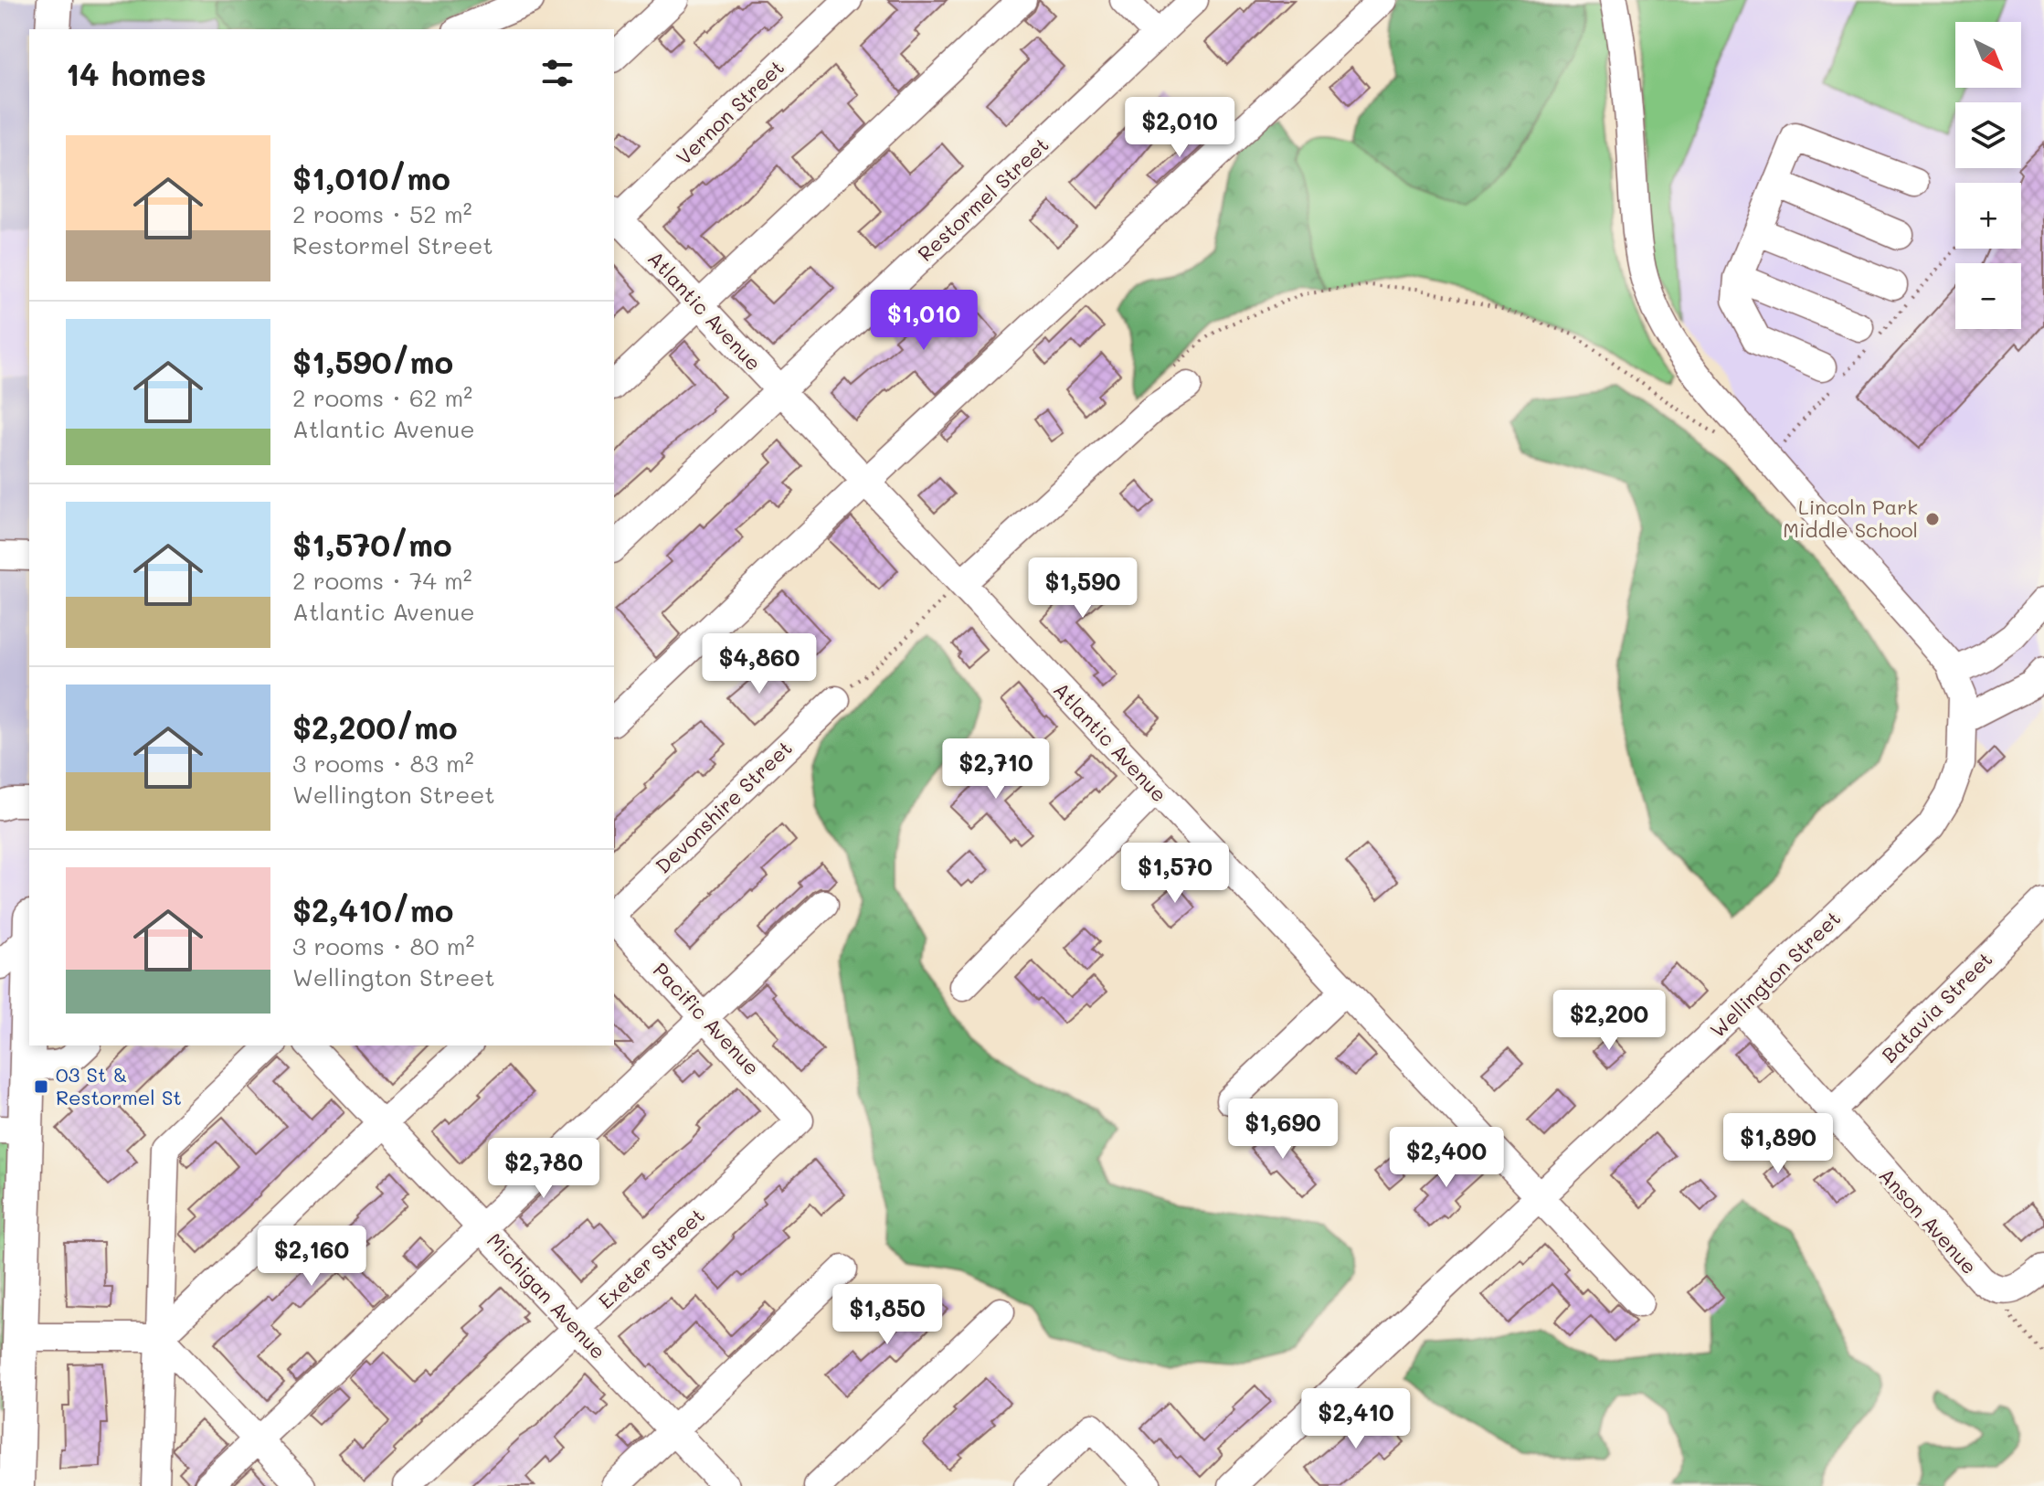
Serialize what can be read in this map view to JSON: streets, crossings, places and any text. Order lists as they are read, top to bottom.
{
  "streets": {
    "street": [
      "Vernon Street",
      "Restormel Street",
      "Atlantic Avenue",
      "Devonshire Street",
      "Wellington Street",
      "Batavia Street",
      "Pacific Avenue",
      "Anson Avenue",
      "Exeter Street",
      "Michigan Avenue"
    ]
  },
  "crossings": [
    ["Vernon Street", "Atlantic Avenue"],
    ["Restormel Street", "Atlantic Avenue"],
    ["Atlantic Avenue", "Wellington Street"],
    ["Wellington Street", "Anson Avenue"],
    ["Batavia Street", "Anson Avenue"],
    ["Pacific Avenue", "Exeter Street"],
    ["Exeter Street", "Michigan Avenue"]
  ],
  "places": {
    "other": ["Lincoln Park Middle School"],
    "transit": ["03 St & Restormel St"]
  },
  "north": "bottom right",
  "page": {
    "map_buttons": ["+", "−"],
    "heading": "14 homes",
    "price": [
      "$2,010",
      "$1,010",
      "$1,590",
      "$4,860",
      "$2,710",
      "$1,570",
      "$2,200",
      "$1,690",
      "$1,890",
      "$2,400",
      "$2,780",
      "$2,160",
      "$1,850",
      "$2,410"
    ],
    "list": [
      {
        "name": "$1,010/mo",
        "note": "2 rooms · 52 m² · Restormel Street"
      },
      {
        "name": "$1,590/mo",
        "note": "2 rooms · 62 m² · Atlantic Avenue"
      },
      {
        "name": "$1,570/mo",
        "note": "2 rooms · 74 m² · Atlantic Avenue"
      },
      {
        "name": "$2,200/mo",
        "note": "3 rooms · 83 m² · Wellington Street"
      },
      {
        "name": "$2,410/mo",
        "note": "3 rooms · 80 m² · Wellington Street"
      }
    ]
  }
}
